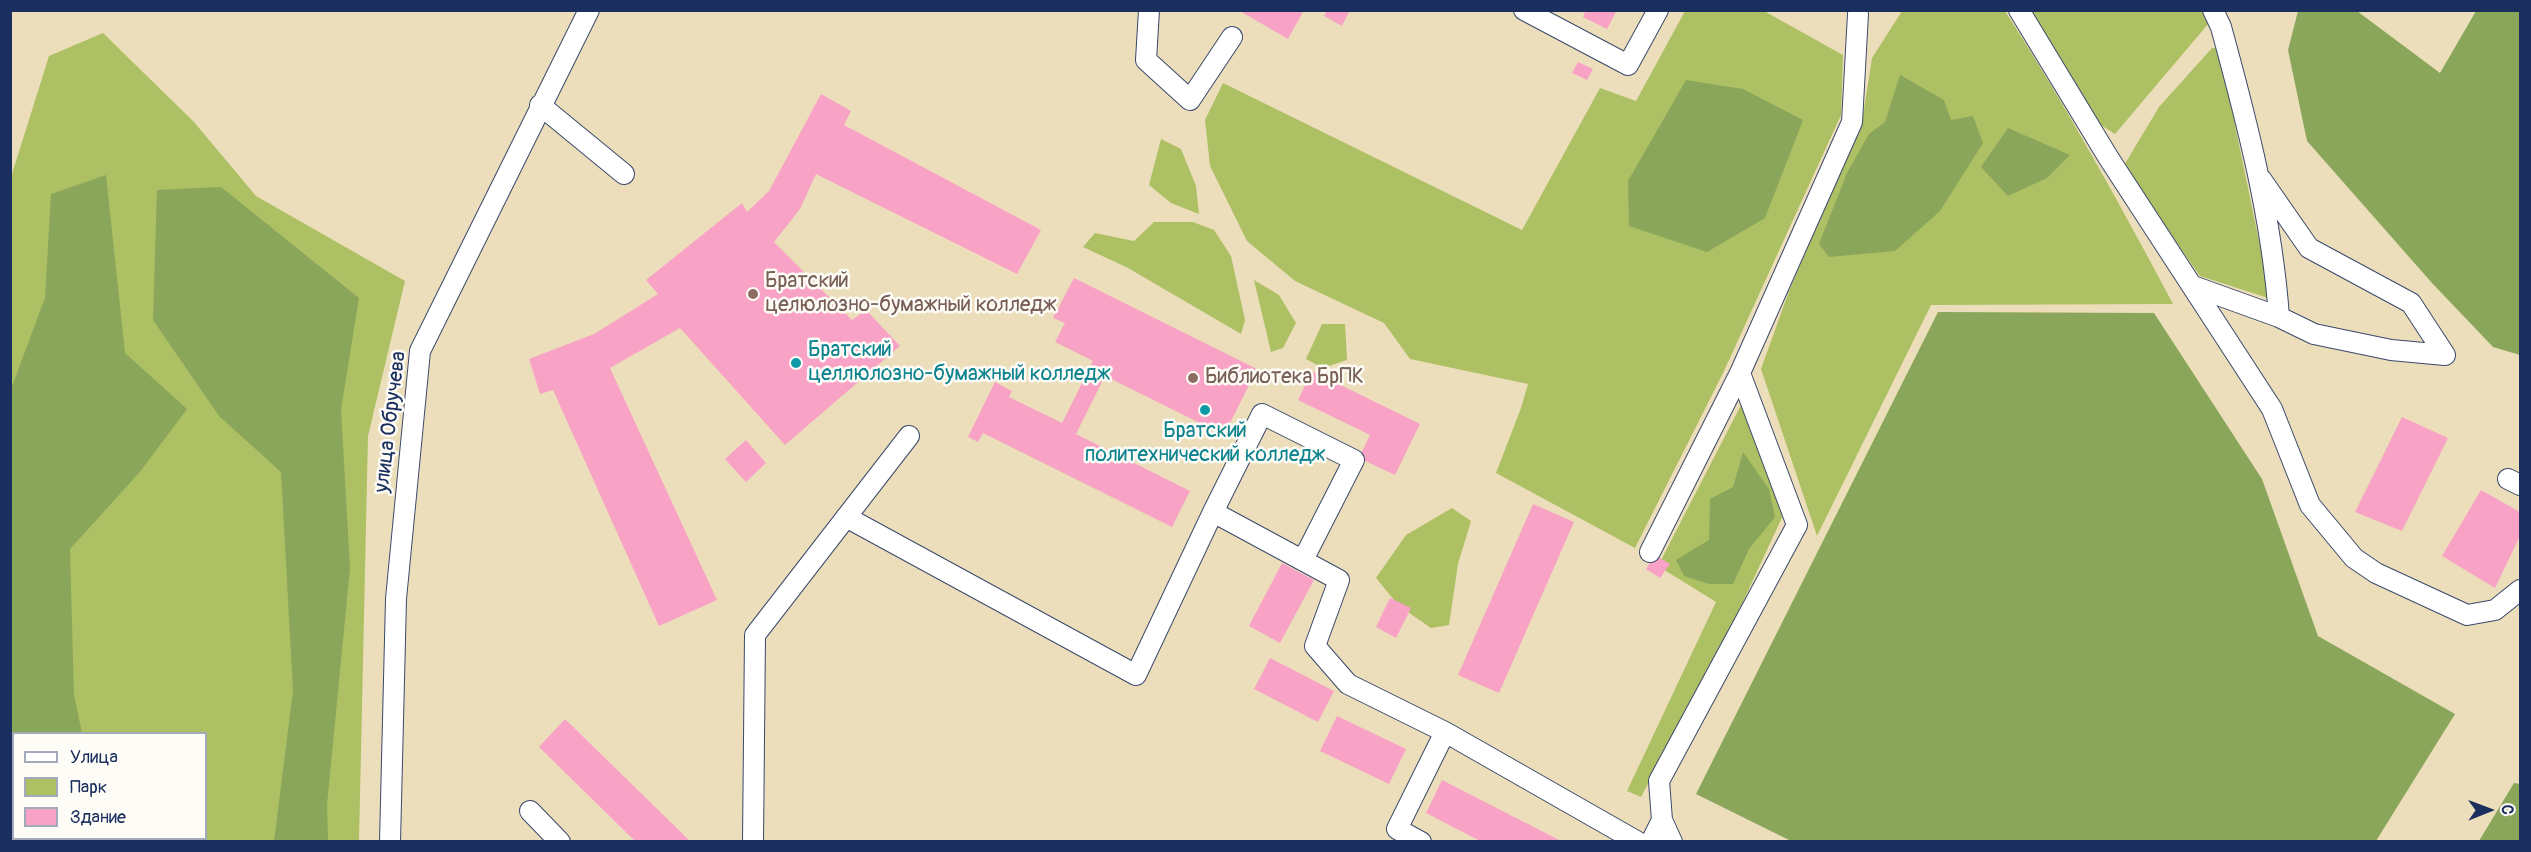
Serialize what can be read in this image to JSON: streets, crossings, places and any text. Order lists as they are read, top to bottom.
{
  "streets": {
    "street": ["улица Обручева"]
  },
  "places": [
    "Братский целюлозно-бумажный колледж",
    "Братский целлюлозно-бумажный колледж",
    "Библиотека БрПК",
    "Братский политехнический колледж"
  ],
  "legend": ["Улица", "Парк", "Здание"],
  "north": "right"
}
